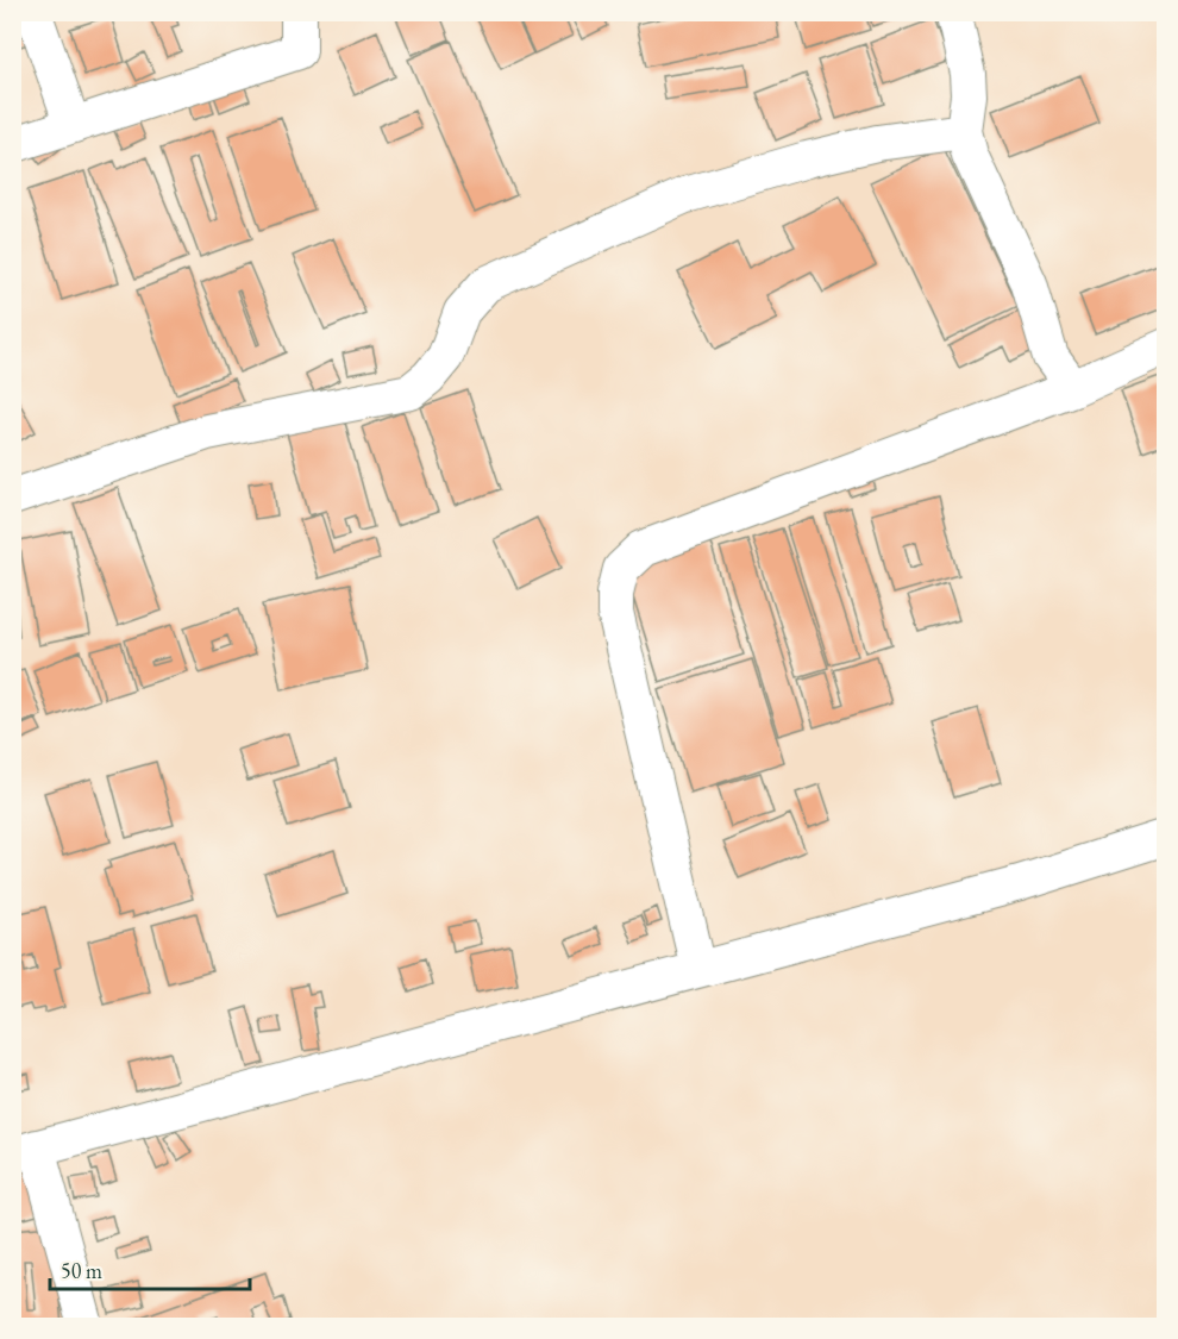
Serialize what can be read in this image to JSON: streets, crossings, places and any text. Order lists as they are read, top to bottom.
{
  "scale_bar": "50 m"
}
